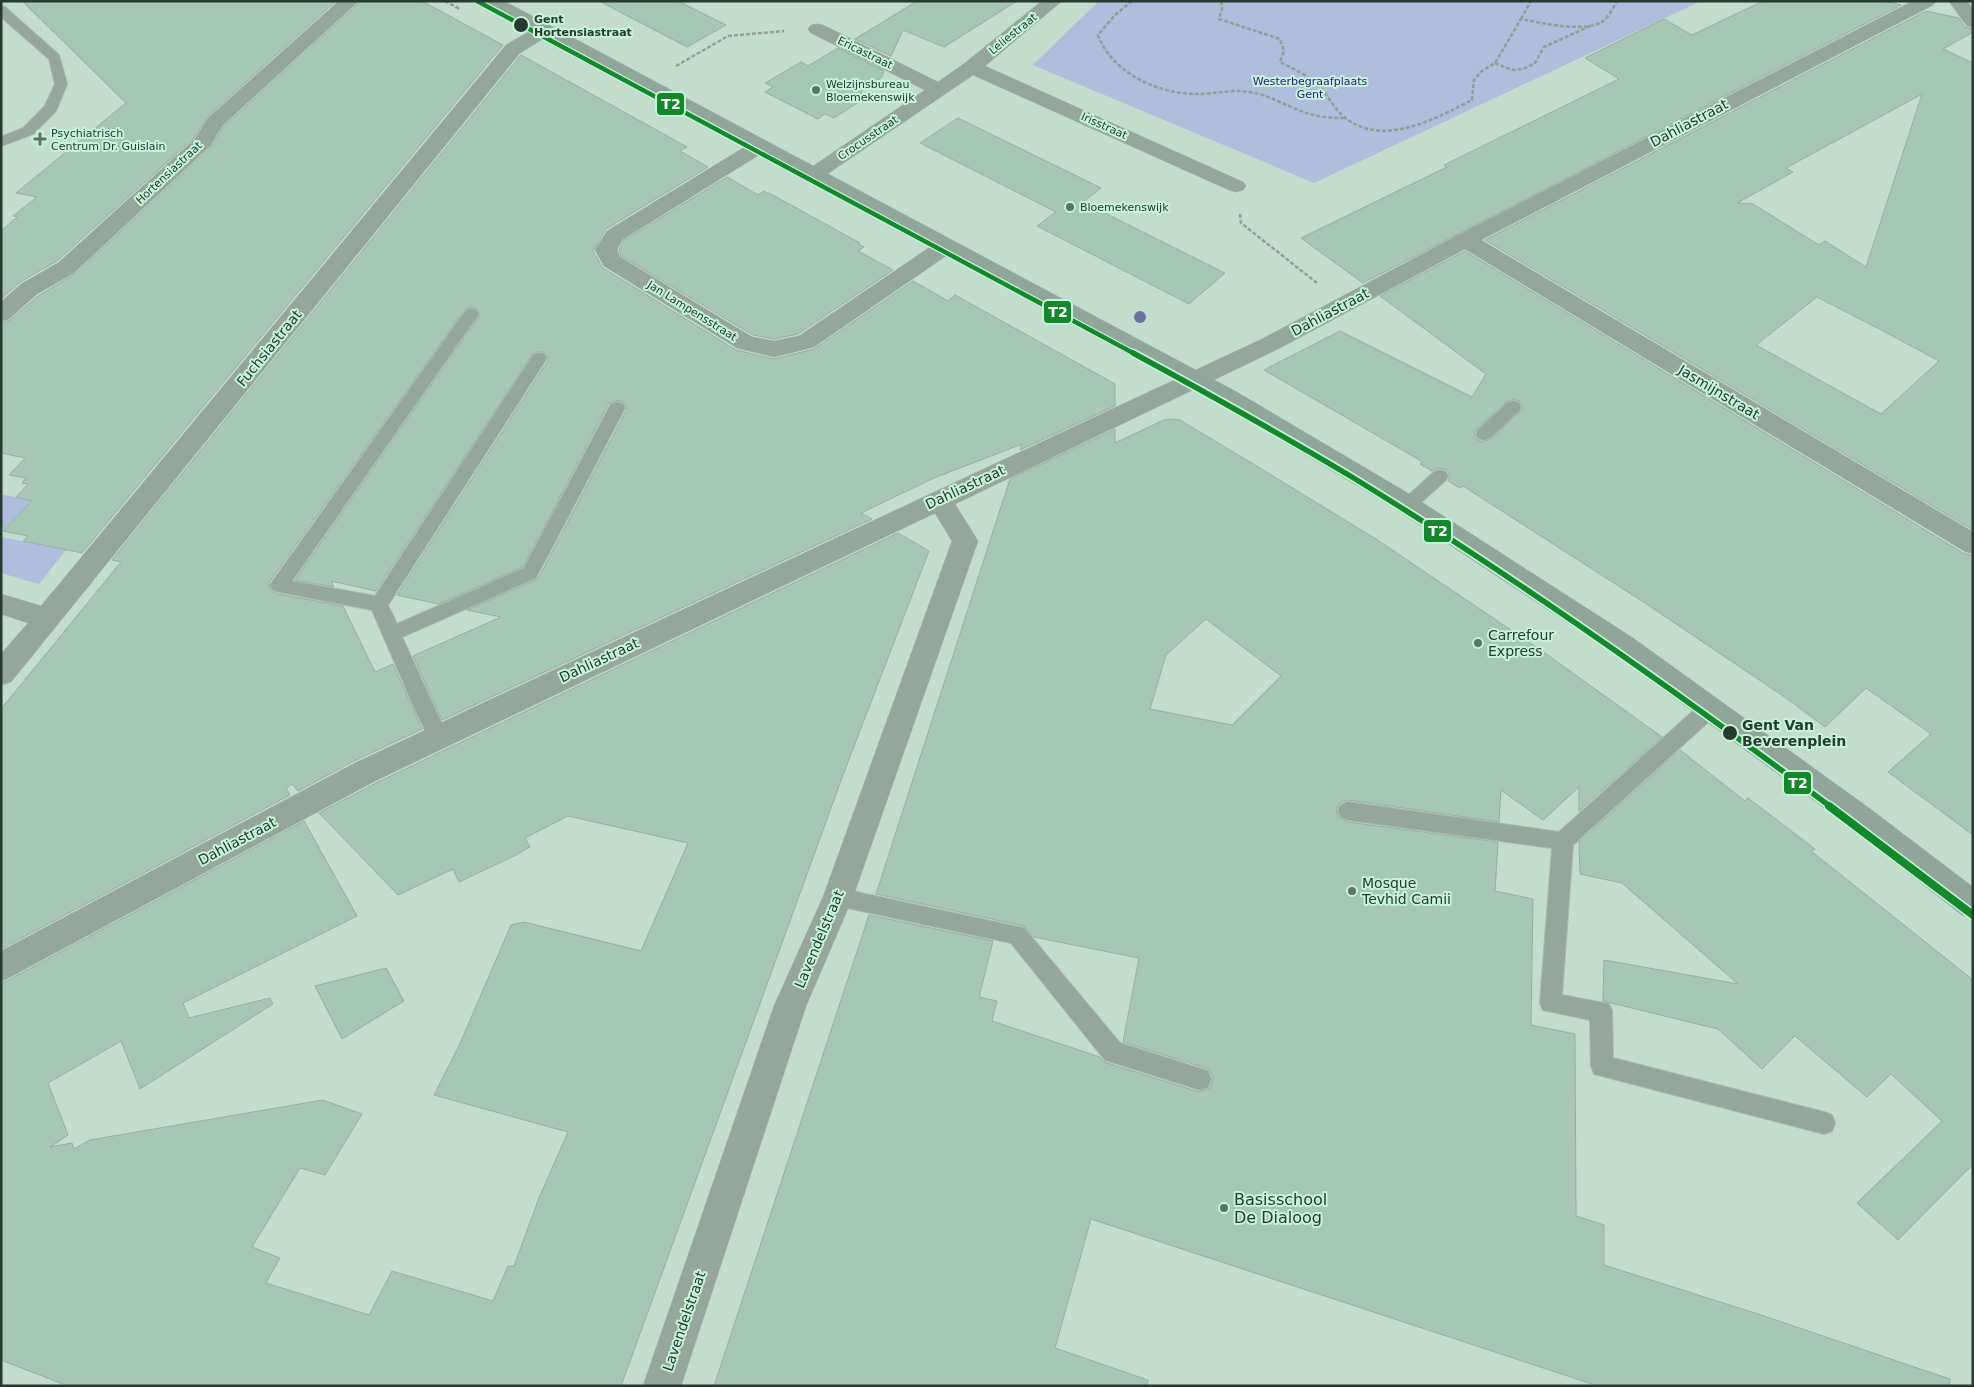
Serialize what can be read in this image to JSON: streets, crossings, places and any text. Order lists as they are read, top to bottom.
{
  "streets": {
    "street": [
      "Leliestraat",
      "Ericastraat",
      "Dahliastraat",
      "Irisstraat",
      "Crocusstraat",
      "Hortensiastraat",
      "Jan Lampensstraat",
      "Fuchsiastraat",
      "Jasmijnstraat",
      "Lavendelstraat"
    ]
  },
  "crossings": [
    ["Leliestraat", "Irisstraat"],
    ["Leliestraat", "Crocusstraat"],
    ["Ericastraat", "Crocusstraat"],
    ["Dahliastraat", "Jasmijnstraat"],
    ["Dahliastraat", "Lavendelstraat"],
    ["Irisstraat", "Crocusstraat"]
  ],
  "parks": ["Westerbegraafplaats Gent"],
  "places": {
    "other": [
      "Gent Hortensiastraat",
      "Welzijnsbureau Bloemekenswijk",
      "Bloemekenswijk",
      "Carrefour Express",
      "Gent Van Beverenplein",
      "Mosque Tevhid Camii",
      "Basisschool De Dialoog"
    ],
    "health": ["Psychiatrisch Centrum Dr. Guislain"]
  },
  "lines": ["transit line T2"]
}
